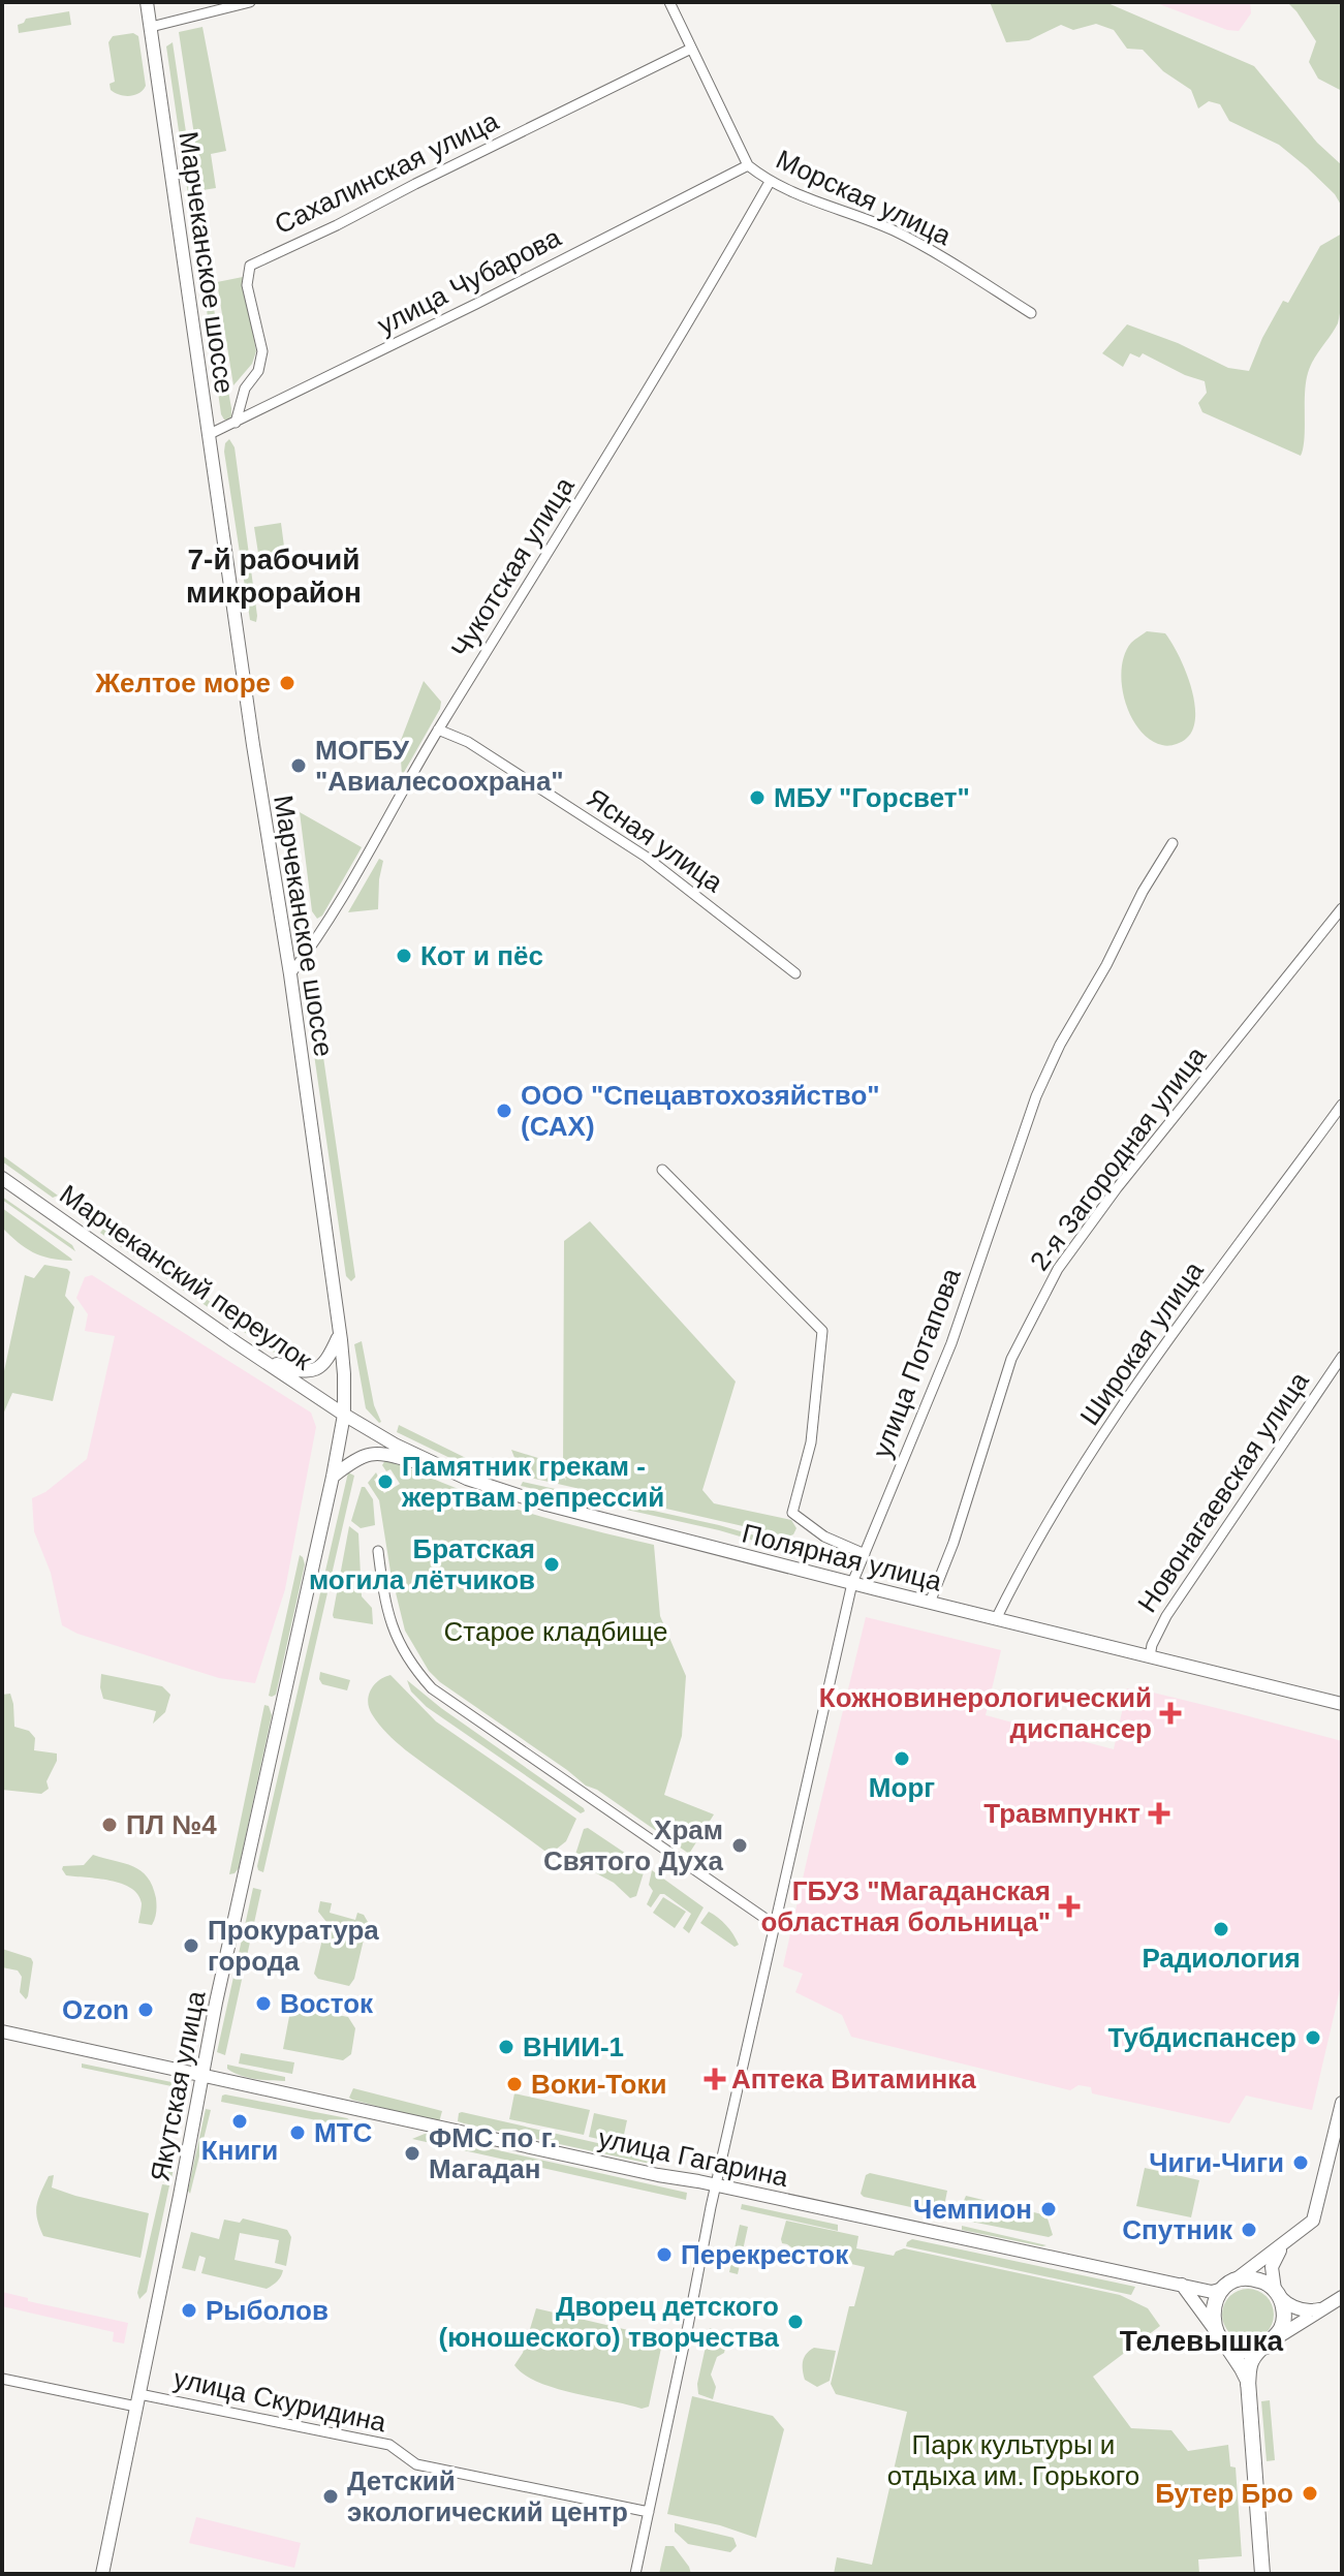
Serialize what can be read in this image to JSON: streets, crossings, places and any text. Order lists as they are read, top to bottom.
{
  "streets": {
    "main road": [
      "Марчеканское шоссе",
      "Марчеканский переулок",
      "Полярная улица",
      "Якутская улица",
      "улица Гагарина"
    ],
    "street": [
      "Сахалинская улица",
      "Морская улица",
      "улица Чубарова",
      "Чукотская улица",
      "Ясная улица",
      "2-я Загородная улица",
      "Широкая улица",
      "улица Потапова",
      "Новонагаевская улица",
      "улица Скуридина"
    ]
  },
  "crossings": [
    ["Сахалинская улица", "Морская улица"],
    ["Сахалинская улица", "улица Чубарова"],
    ["Морская улица", "улица Чубарова"],
    ["Морская улица", "Чукотская улица"],
    ["Марчеканское шоссе", "улица Чубарова"],
    ["Марчеканское шоссе", "Чукотская улица"],
    ["Марчеканское шоссе", "Марчеканский переулок"],
    ["Марчеканское шоссе", "Полярная улица"],
    ["Марчеканское шоссе", "Якутская улица"],
    ["Чукотская улица", "Ясная улица"],
    ["2-я Загородная улица", "Полярная улица"],
    ["Марчеканский переулок", "Полярная улица"],
    ["Марчеканский переулок", "Якутская улица"],
    ["Широкая улица", "Полярная улица"],
    ["улица Потапова", "Полярная улица"],
    ["улица Потапова", "улица Гагарина"],
    ["улица Потапова", "улица Скуридина"],
    ["Новонагаевская улица", "Полярная улица"],
    ["Полярная улица", "Якутская улица"],
    ["Якутская улица", "улица Гагарина"],
    ["Якутская улица", "улица Скуридина"]
  ],
  "districts": ["7-й рабочий микрорайон", "Телевышка"],
  "parks": ["Старое кладбище", "Парк культуры и отдыха им. Горького"],
  "places": {
    "other": [
      "Желтое море",
      "МОГБУ \"Авиалесоохрана\"",
      "МБУ \"Горсвет\"",
      "Кот и пёс",
      "ООО \"Спецавтохозяйство\" (САХ)",
      "Памятник грекам - жертвам репрессий",
      "Братская могила лётчиков",
      "Морг",
      "ПЛ №4",
      "Храм Святого Духа",
      "Радиология",
      "Прокуратура города",
      "Восток",
      "Ozon",
      "Тубдиспансер",
      "ВНИИ-1",
      "Воки-Токи",
      "Книги",
      "МТС",
      "ФМС по г. Магадан",
      "Чиги-Чиги",
      "Чемпион",
      "Спутник",
      "Перекресток",
      "Рыболов",
      "Дворец детского (юношеского) творчества",
      "Бутер Бро",
      "Детский экологический центр"
    ],
    "health": [
      "Кожновинерологический диспансер",
      "Травмпункт",
      "ГБУЗ \"Магаданская областная больница\"",
      "Аптека Витаминка"
    ]
  }
}
